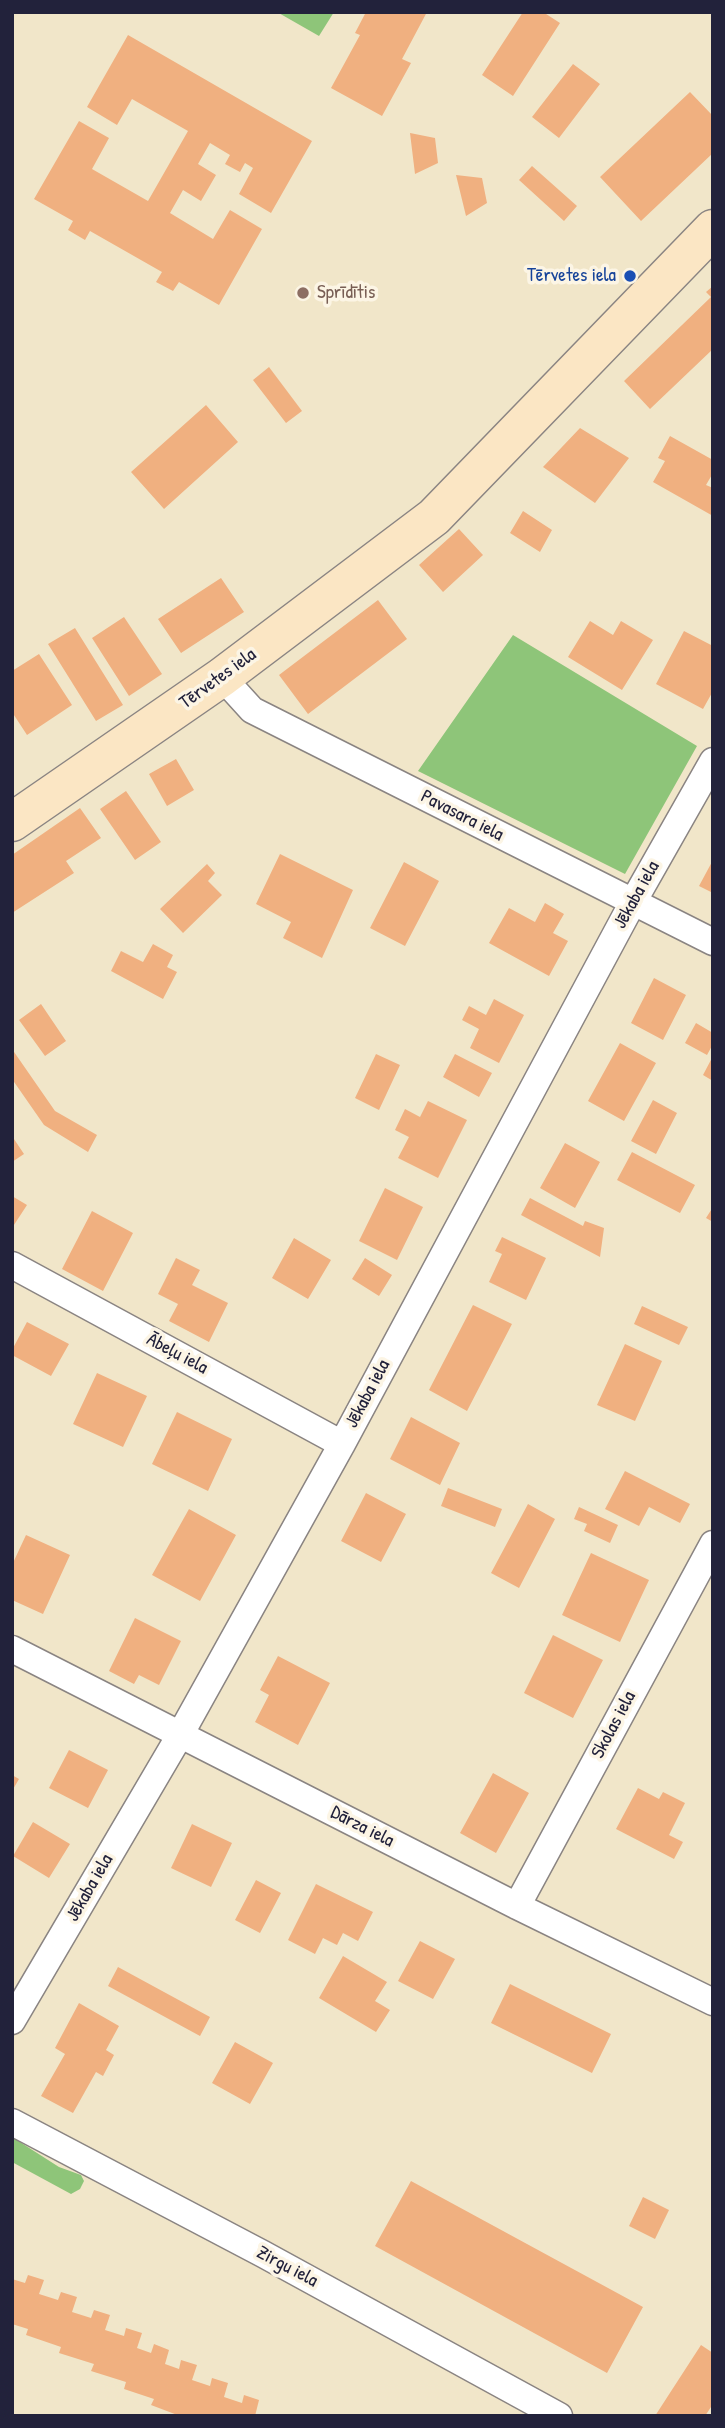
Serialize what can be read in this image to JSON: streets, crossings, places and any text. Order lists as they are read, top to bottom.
{
  "streets": {
    "main road": ["Tērvetes iela"],
    "street": [
      "Pavasara iela",
      "Jēkaba iela",
      "Ābeļu iela",
      "Skolas iela",
      "Dārza iela",
      "Zirgu iela"
    ]
  },
  "crossings": [
    ["Tērvetes iela", "Pavasara iela"],
    ["Pavasara iela", "Jēkaba iela"],
    ["Jēkaba iela", "Ābeļu iela"],
    ["Jēkaba iela", "Dārza iela"],
    ["Skolas iela", "Dārza iela"]
  ],
  "places": ["Tērvetes iela", "Sprīdītis"]
}
